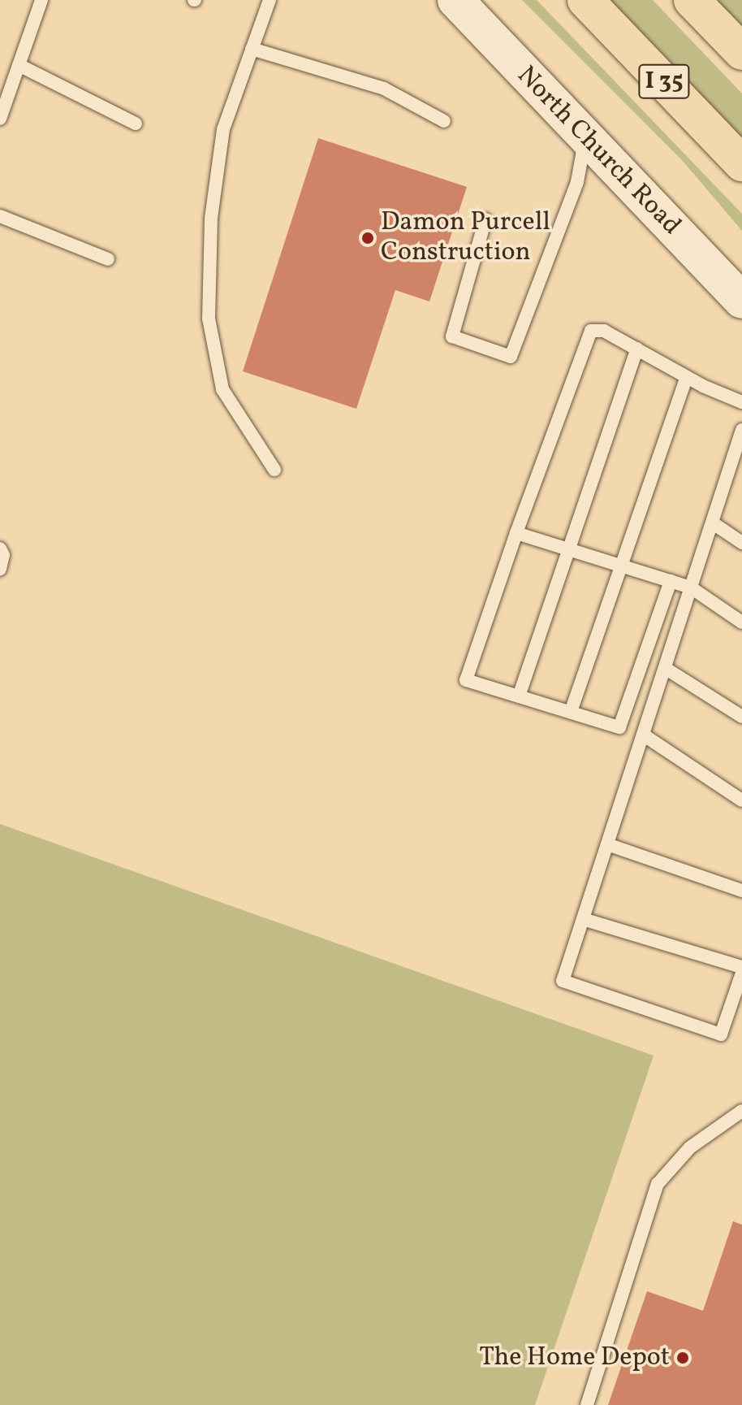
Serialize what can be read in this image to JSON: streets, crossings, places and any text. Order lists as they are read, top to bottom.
{
  "streets": {
    "highway": ["I 35"],
    "main road": ["North Church Road"]
  },
  "places": ["Damon Purcell Construction", "The Home Depot"]
}
